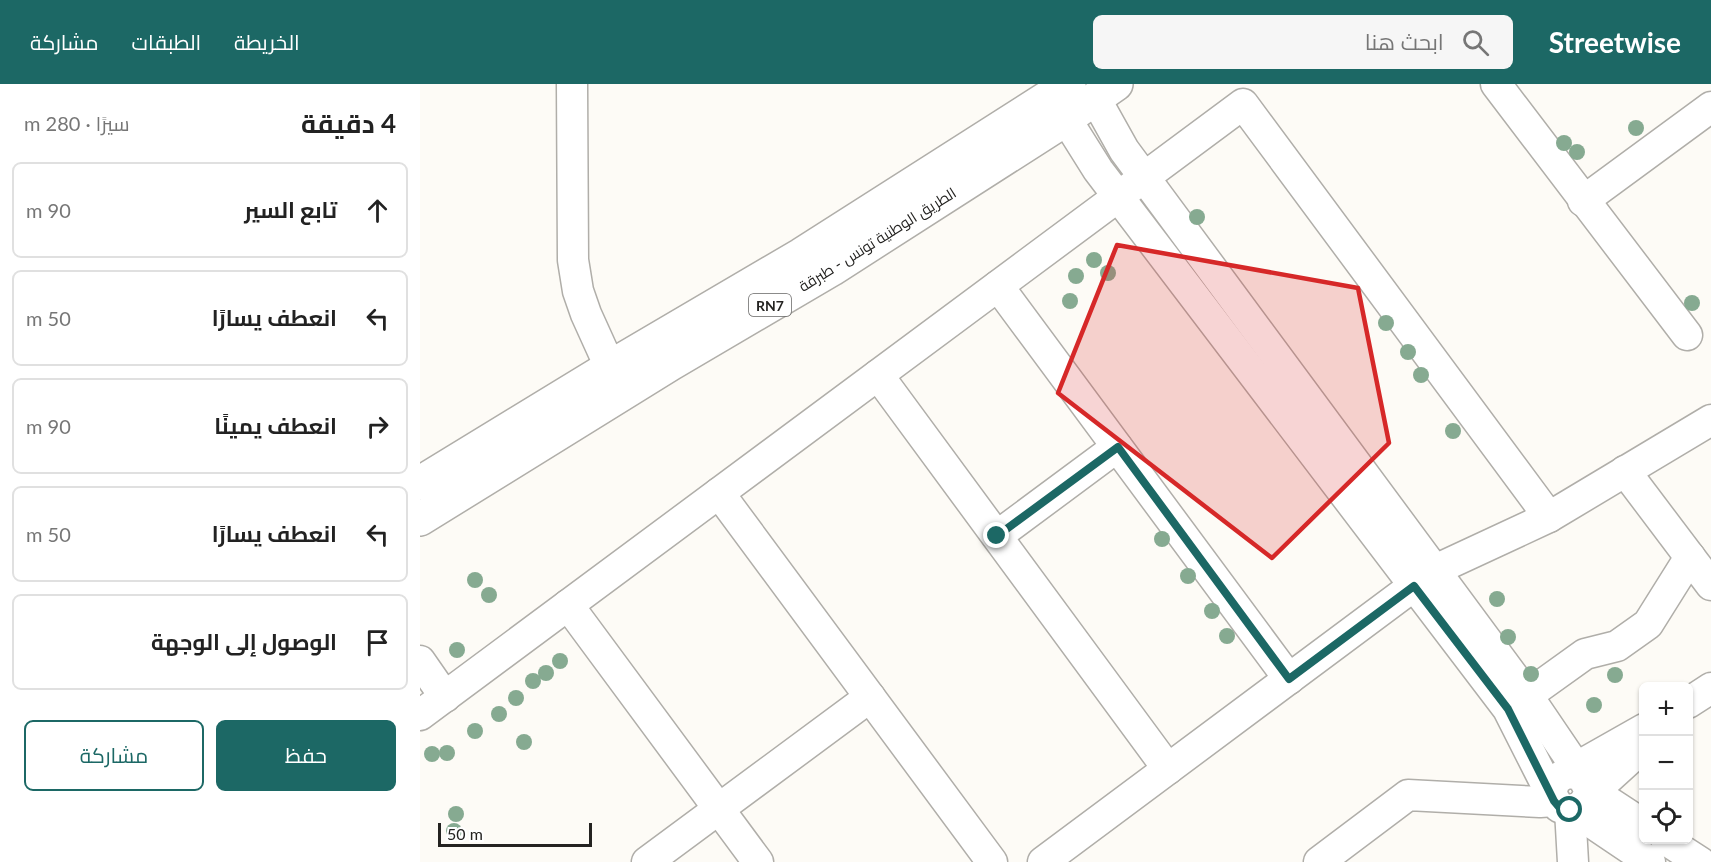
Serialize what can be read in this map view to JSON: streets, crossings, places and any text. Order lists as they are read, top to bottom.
{
  "streets": {
    "main road": ["الطريق الوطنية تونس - طبرقة", "RN7"]
  },
  "scale_bar": "50 m",
  "page": {
    "header": "Streetwise",
    "search": "ابحث هنا",
    "nav": ["الخريطة", "الطبقات", "مشاركة"],
    "heading": ["4 دقيقة", "سيرًا · 280 m"],
    "list": [
      ["تابع السير", "90 m"],
      ["انعطف يسارًا", "50 m"],
      ["انعطف يمينًا", "90 m"],
      ["انعطف يسارًا", "50 m"],
      "الوصول إلى الوجهة"
    ],
    "map_buttons": ["+", "−"],
    "buttons": ["حفظ", "مشاركة"],
    "scale": "50 m"
  }
}
